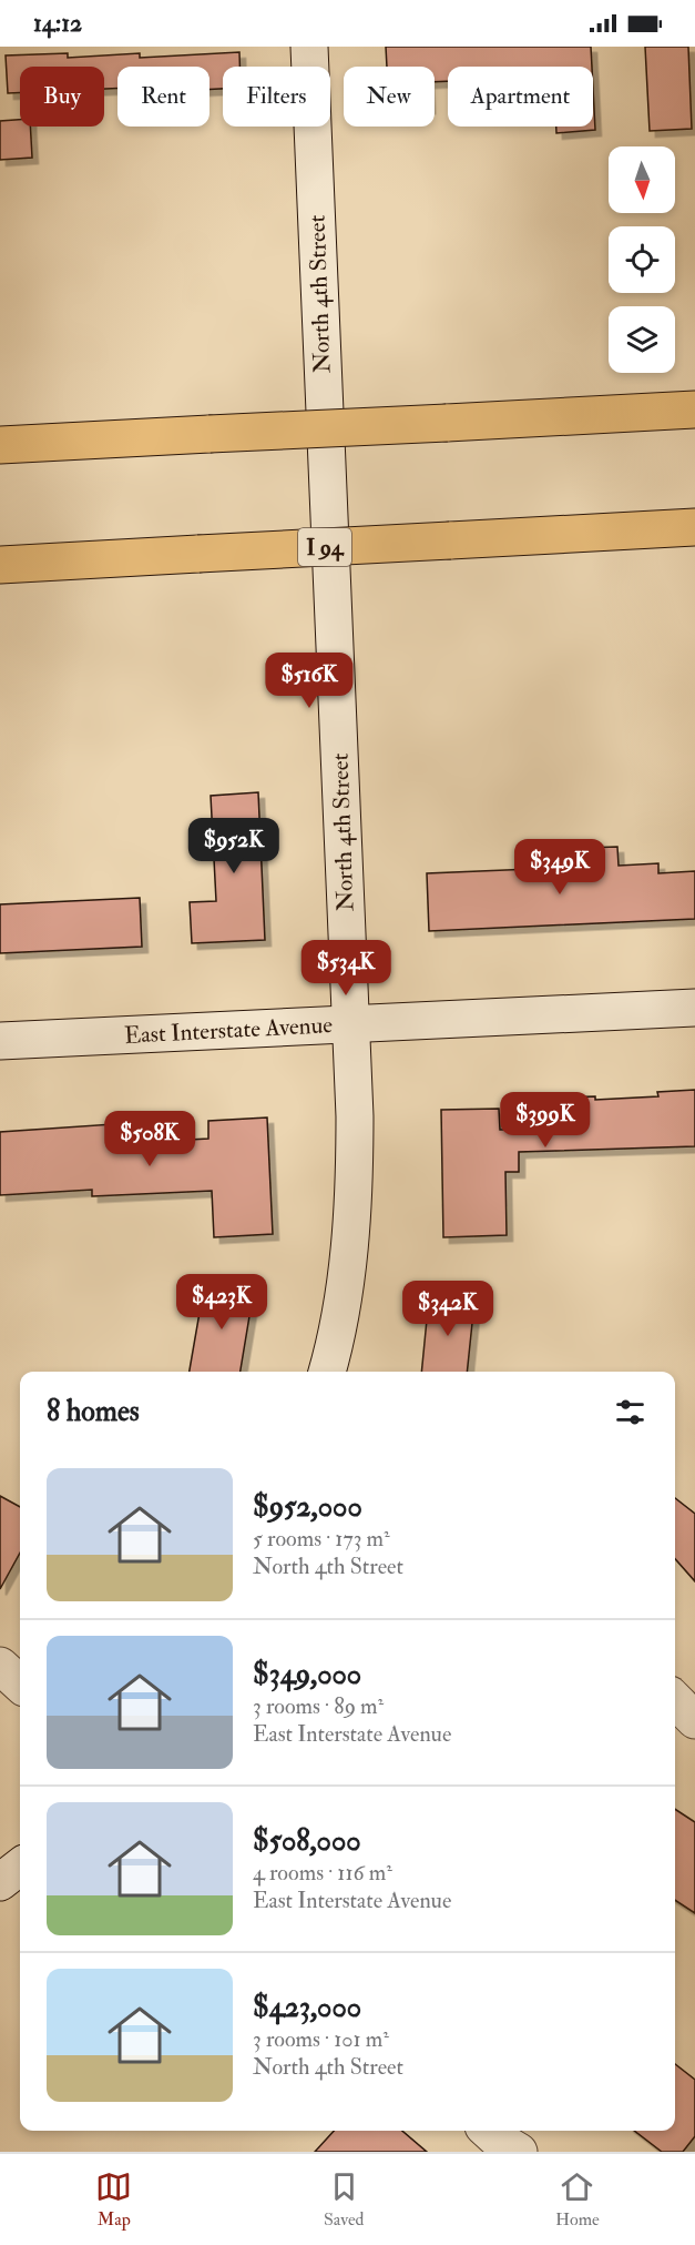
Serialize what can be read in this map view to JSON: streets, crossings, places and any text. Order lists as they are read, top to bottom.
{
  "streets": {
    "highway": ["I 94"],
    "street": ["North 4th Street", "East Interstate Avenue"]
  },
  "crossings": [
    ["North 4th Street", "East Interstate Avenue"]
  ],
  "north": "bottom",
  "page": {
    "status": "14:12",
    "chip": [
      "Buy",
      "Rent",
      "Filters",
      "New",
      "Apartment"
    ],
    "price": [
      "$516K",
      "$952K",
      "$349K",
      "$534K",
      "$399K",
      "$508K",
      "$423K",
      "$342K"
    ],
    "heading": "8 homes",
    "list": [
      {
        "name": "$952,000",
        "note": "5 rooms · 173 m² · North 4th Street"
      },
      {
        "name": "$349,000",
        "note": "3 rooms · 89 m² · East Interstate Avenue"
      },
      {
        "name": "$508,000",
        "note": "4 rooms · 116 m² · East Interstate Avenue"
      },
      {
        "name": "$423,000",
        "note": "3 rooms · 101 m² · North 4th Street"
      }
    ],
    "tabs": ["Map", "Saved", "Home"]
  }
}
